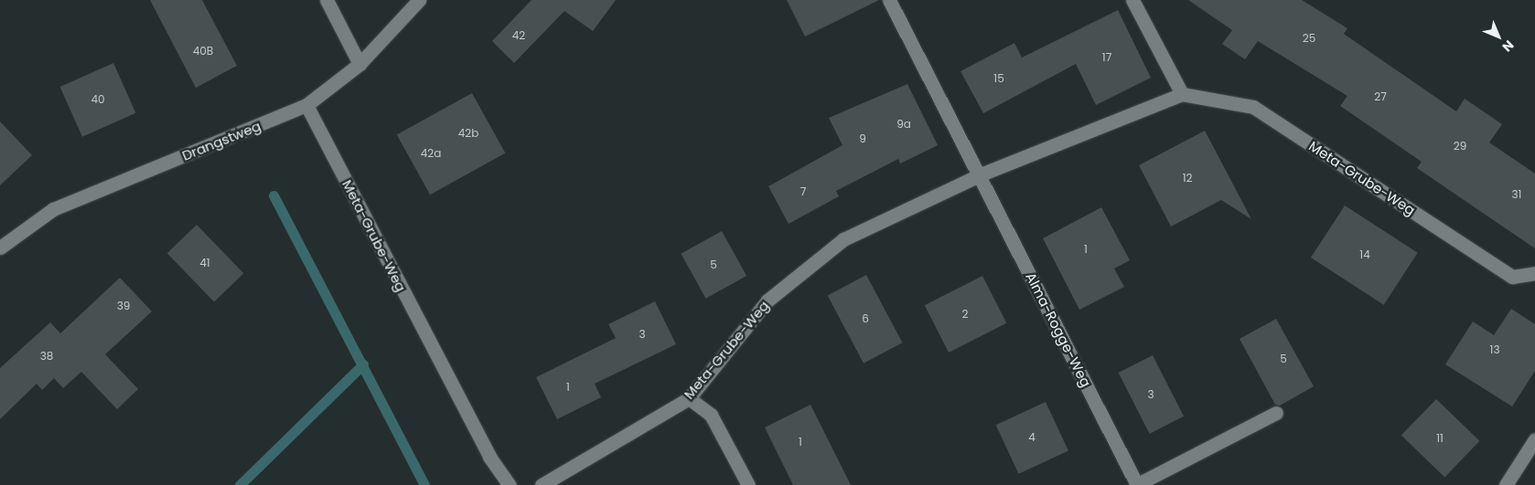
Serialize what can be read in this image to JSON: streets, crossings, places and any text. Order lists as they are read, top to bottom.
{
  "streets": {
    "street": ["Drangstweg", "Meta-Grube-Weg", "Alma-Rogge-Weg"]
  },
  "crossings": [
    ["Drangstweg", "Meta-Grube-Weg"],
    ["Meta-Grube-Weg", "Alma-Rogge-Weg"]
  ],
  "house_numbers": [
    "42",
    "25",
    "40B",
    "17",
    "15",
    "27",
    "40",
    "9a",
    "42b",
    "9",
    "29",
    "42a",
    "12",
    "7",
    "31",
    "1",
    "14",
    "41",
    "5",
    "39",
    "2",
    "6",
    "3",
    "13",
    "38",
    "5",
    "1",
    "3",
    "4",
    "11",
    "1"
  ],
  "north": "bottom right"
}
